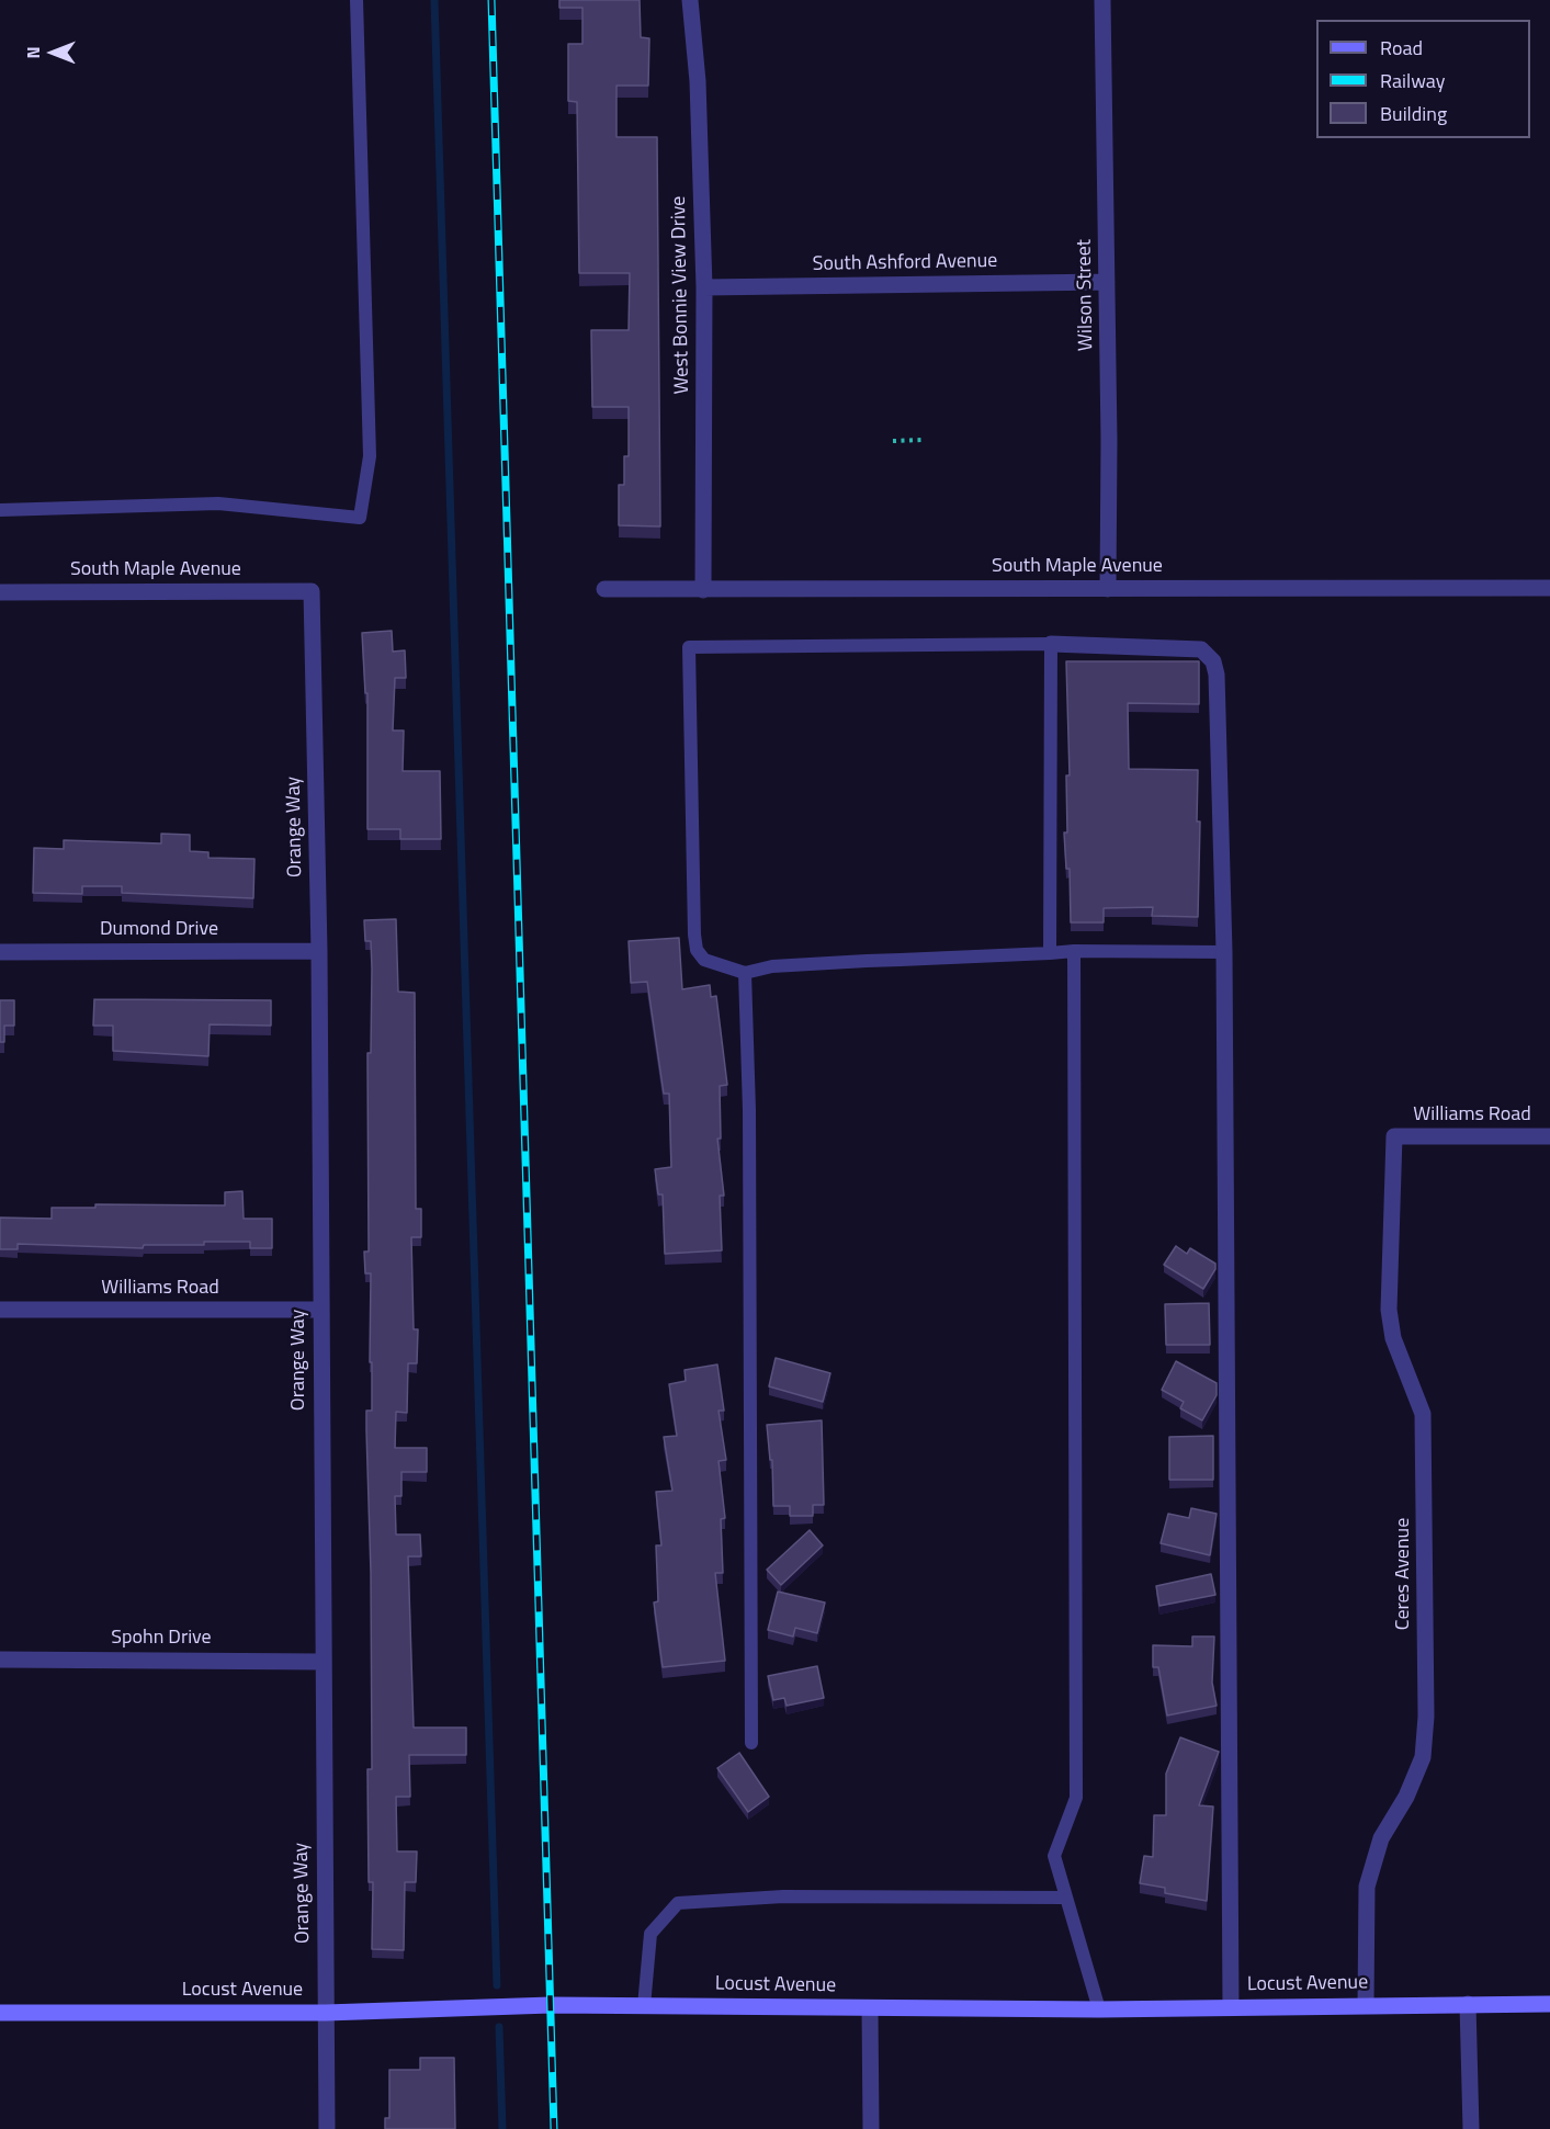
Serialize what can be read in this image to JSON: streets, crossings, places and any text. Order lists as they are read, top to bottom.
{
  "streets": {
    "street": [
      "South Ashford Avenue",
      "West Bonnie View Drive",
      "Wilson Street",
      "South Maple Avenue",
      "Orange Way",
      "Dumond Drive",
      "Williams Road",
      "Ceres Avenue",
      "Spohn Drive",
      "Locust Avenue"
    ]
  },
  "crossings": [
    ["South Ashford Avenue", "West Bonnie View Drive"],
    ["South Ashford Avenue", "Wilson Street"],
    ["West Bonnie View Drive", "South Maple Avenue"],
    ["Wilson Street", "South Maple Avenue"],
    ["South Maple Avenue", "Orange Way"],
    ["Orange Way", "Dumond Drive"],
    ["Orange Way", "Williams Road"],
    ["Orange Way", "Spohn Drive"],
    ["Orange Way", "Locust Avenue"],
    ["Williams Road", "Ceres Avenue"],
    ["Ceres Avenue", "Locust Avenue"]
  ],
  "legend": ["Road", "Railway", "Building"],
  "north": "left"
}
